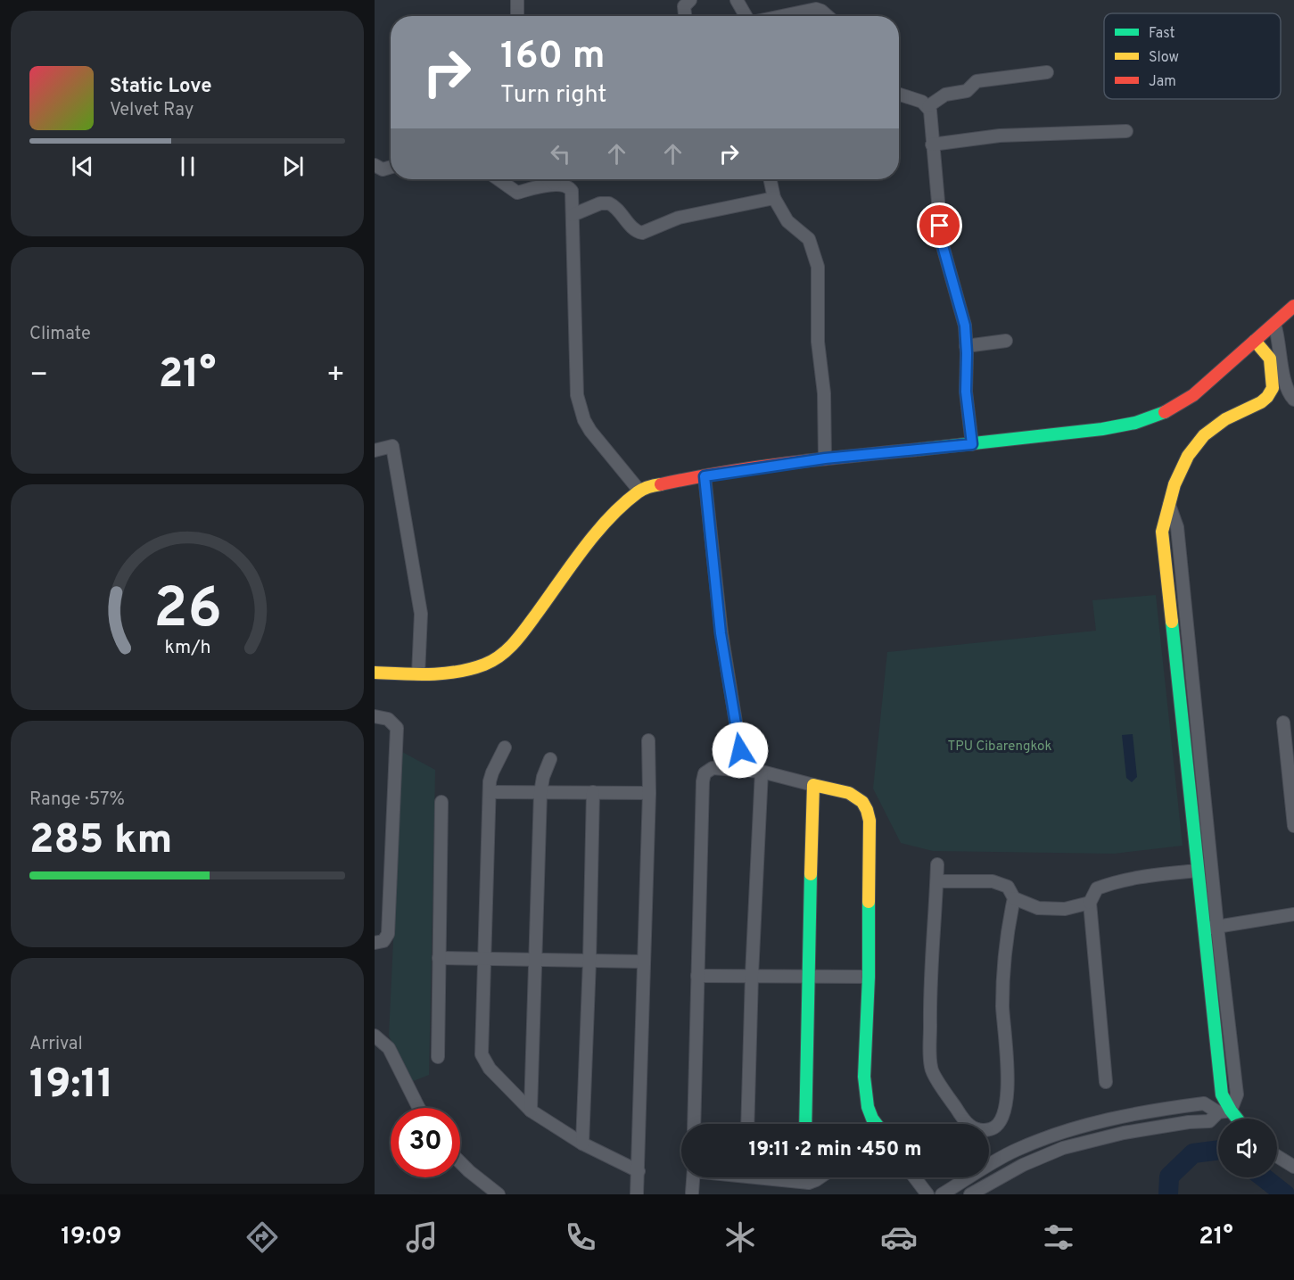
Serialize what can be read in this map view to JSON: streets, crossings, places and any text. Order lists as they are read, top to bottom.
{
  "parks": ["TPU Cibarengkok"],
  "legend": ["Fast", "Slow", "Jam"],
  "page": {
    "turn": ["160 m", "Turn right"],
    "song": ["Static Love", "Velvet Ray"],
    "tile": [
      "Climate",
      ["Range · 57%", "285 km"],
      ["Arrival", "19:11"]
    ],
    "heat": ["−", "21°", "+"],
    "limit": "30",
    "trip": "19:11 · 2 min · 450 m",
    "tabs": ["19:09", "21°"],
    "gauge": ["26", "km/h"]
  }
}
